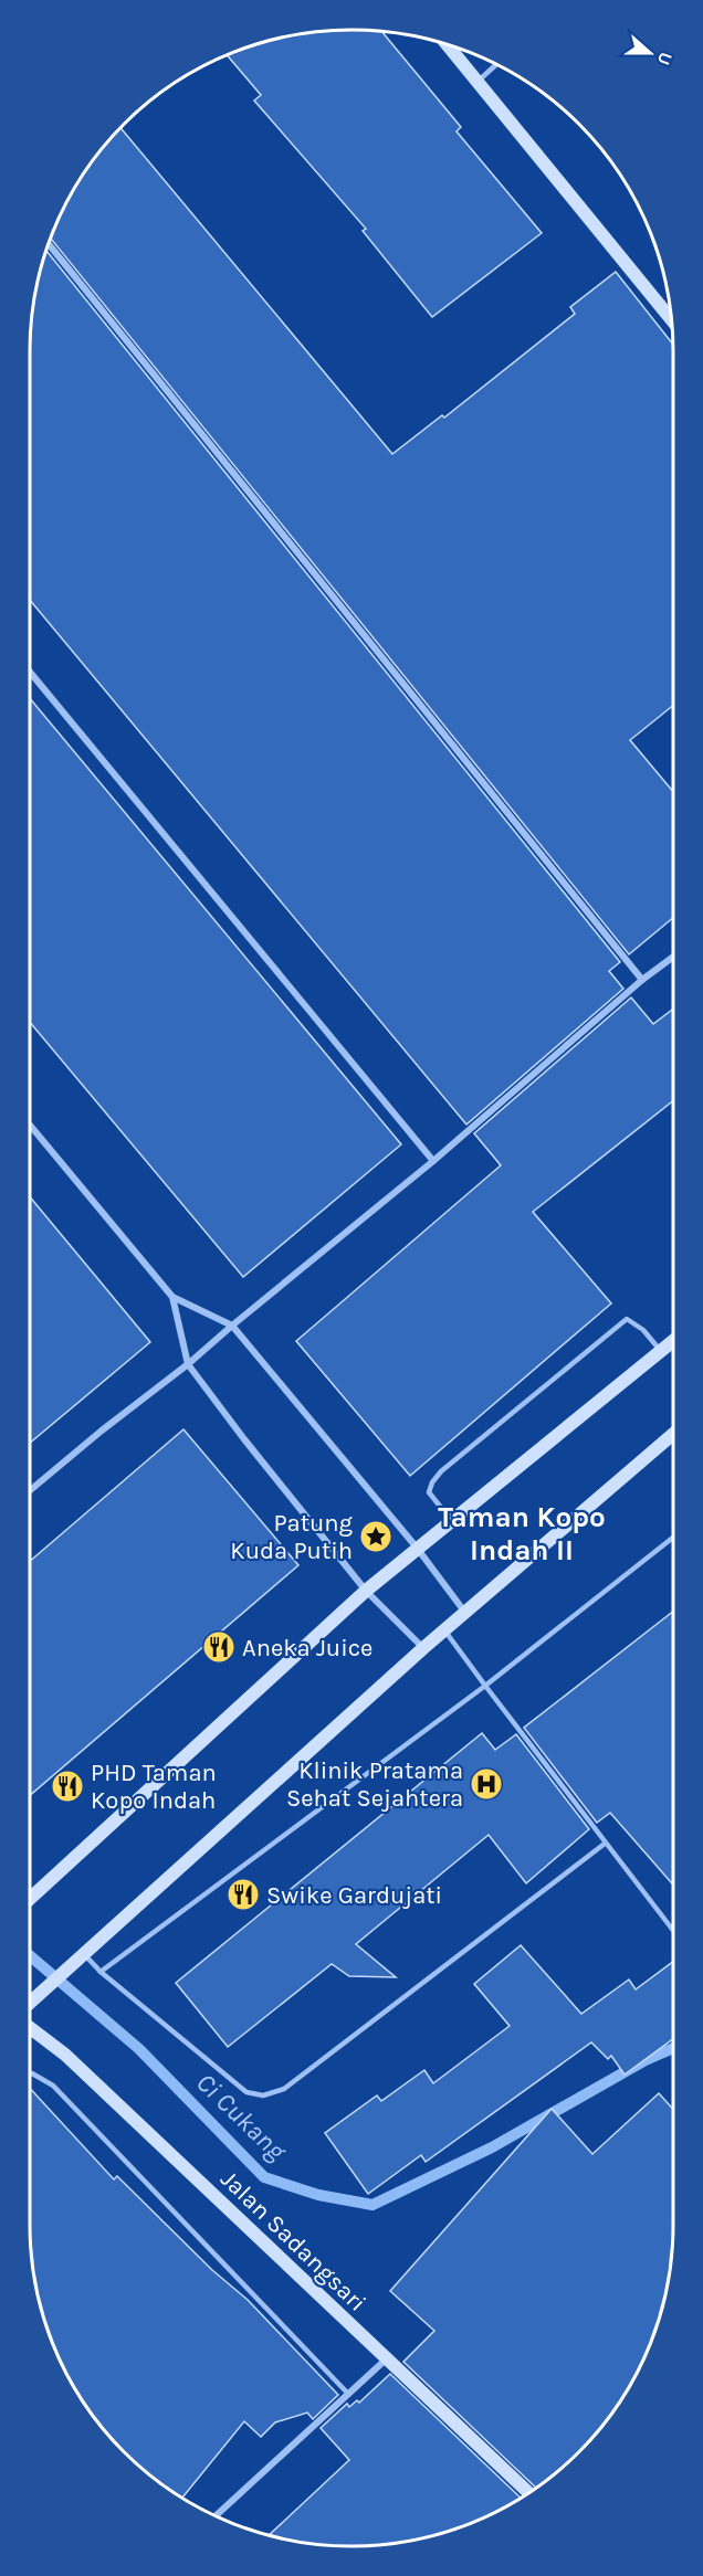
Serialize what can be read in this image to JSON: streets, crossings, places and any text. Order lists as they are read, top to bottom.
{
  "streets": {
    "main road": ["Jalan Sadangsari"]
  },
  "districts": ["Taman Kopo Indah II"],
  "water": ["Ci Cukang"],
  "places": {
    "place": ["Patung Kuda Putih"],
    "restaurant": ["Aneka Juice", "PHD Taman Kopo Indah", "Swike Gardujati"],
    "hospital": ["Klinik Pratama Sehat Sejahtera"]
  },
  "north": "right"
}
